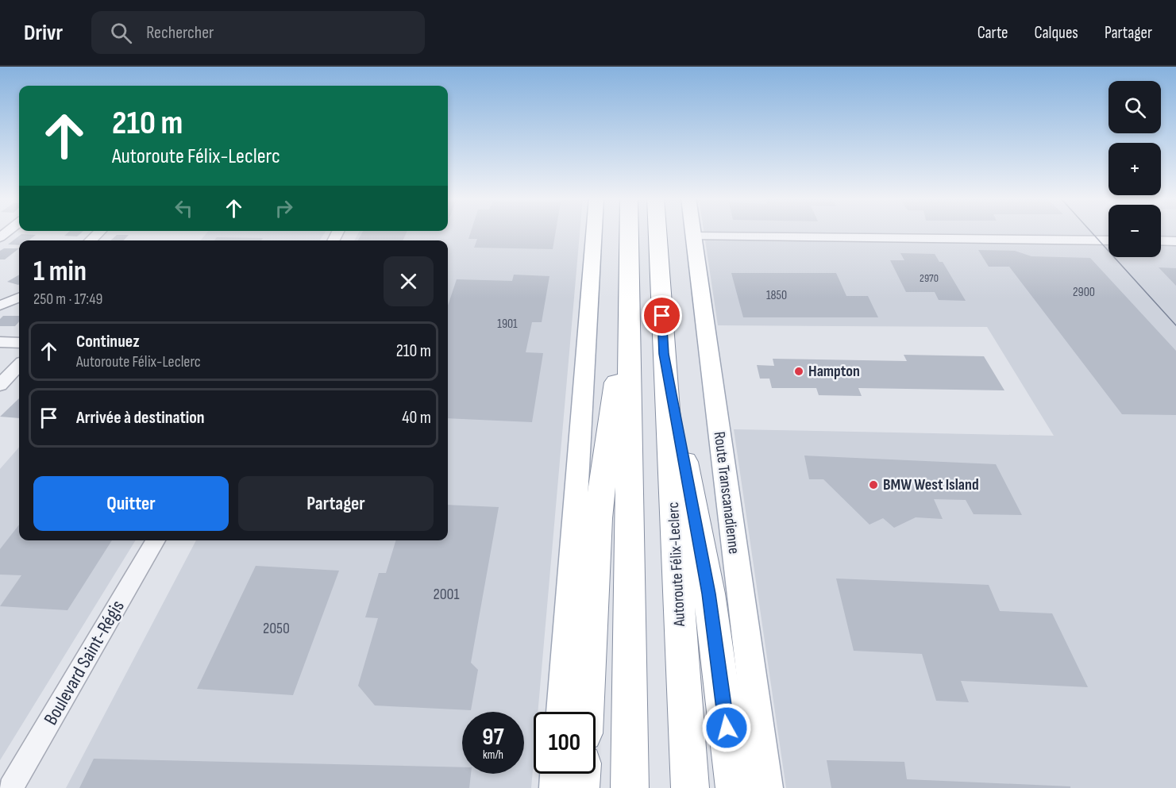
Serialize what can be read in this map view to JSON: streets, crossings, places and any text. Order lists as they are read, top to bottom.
{
  "streets": {
    "highway": ["Autoroute Félix-Leclerc"],
    "main road": ["Route Transcanadienne"],
    "street": ["Boulevard Saint-Régis"]
  },
  "places": ["Hampton", "BMW West Island"],
  "house_numbers": [
    "2970",
    "2900",
    "1850",
    "1901",
    "2001",
    "2050"
  ],
  "page": {
    "header": "Drivr",
    "search": "Rechercher",
    "nav": ["Carte", "Calques", "Partager"],
    "map_buttons": ["+", "−"],
    "turn": ["210 m", "Autoroute Félix-Leclerc"],
    "heading": ["1 min", "250 m · 17:49"],
    "list": [
      {
        "name": "Continuez",
        "note": "Autoroute Félix-Leclerc",
        "value": "210 m"
      },
      {
        "name": "Arrivée à destination",
        "value": "40 m"
      }
    ],
    "buttons": ["Quitter", "Partager"],
    "speed": "97 km/h",
    "limit": "100"
  }
}
